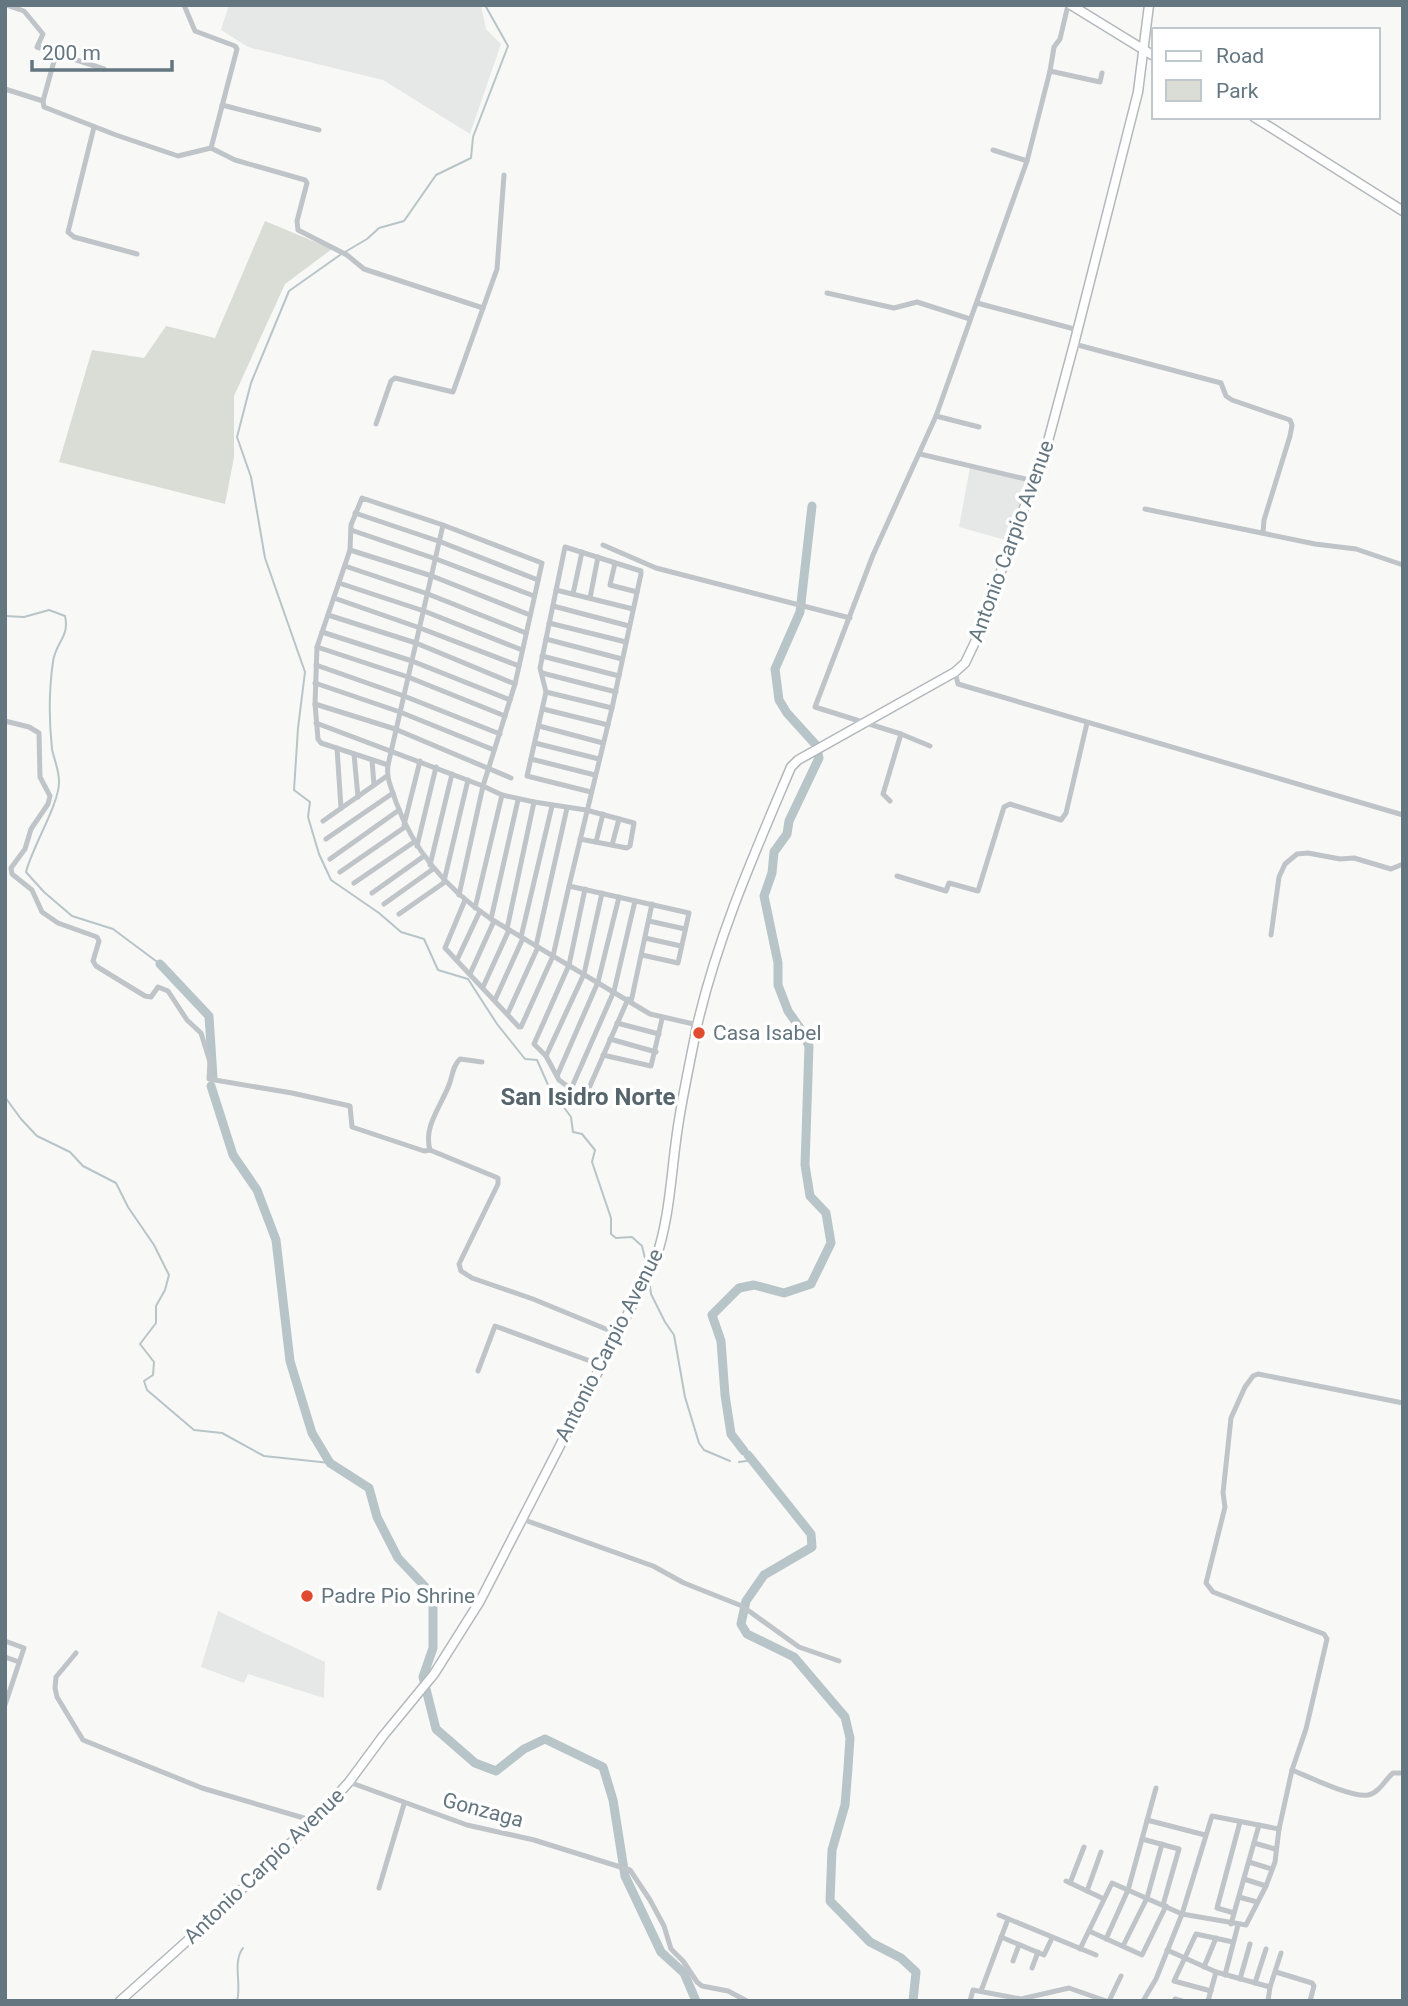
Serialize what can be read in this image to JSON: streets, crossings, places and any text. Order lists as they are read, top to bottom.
{
  "streets": {
    "street": ["Antonio Carpio Avenue", "Gonzaga"]
  },
  "crossings": [
    ["Antonio Carpio Avenue", "Gonzaga"]
  ],
  "districts": ["San Isidro Norte"],
  "places": ["Casa Isabel", "Padre Pio Shrine"],
  "legend": ["Road", "Park"],
  "scale_bar": "200 m"
}
